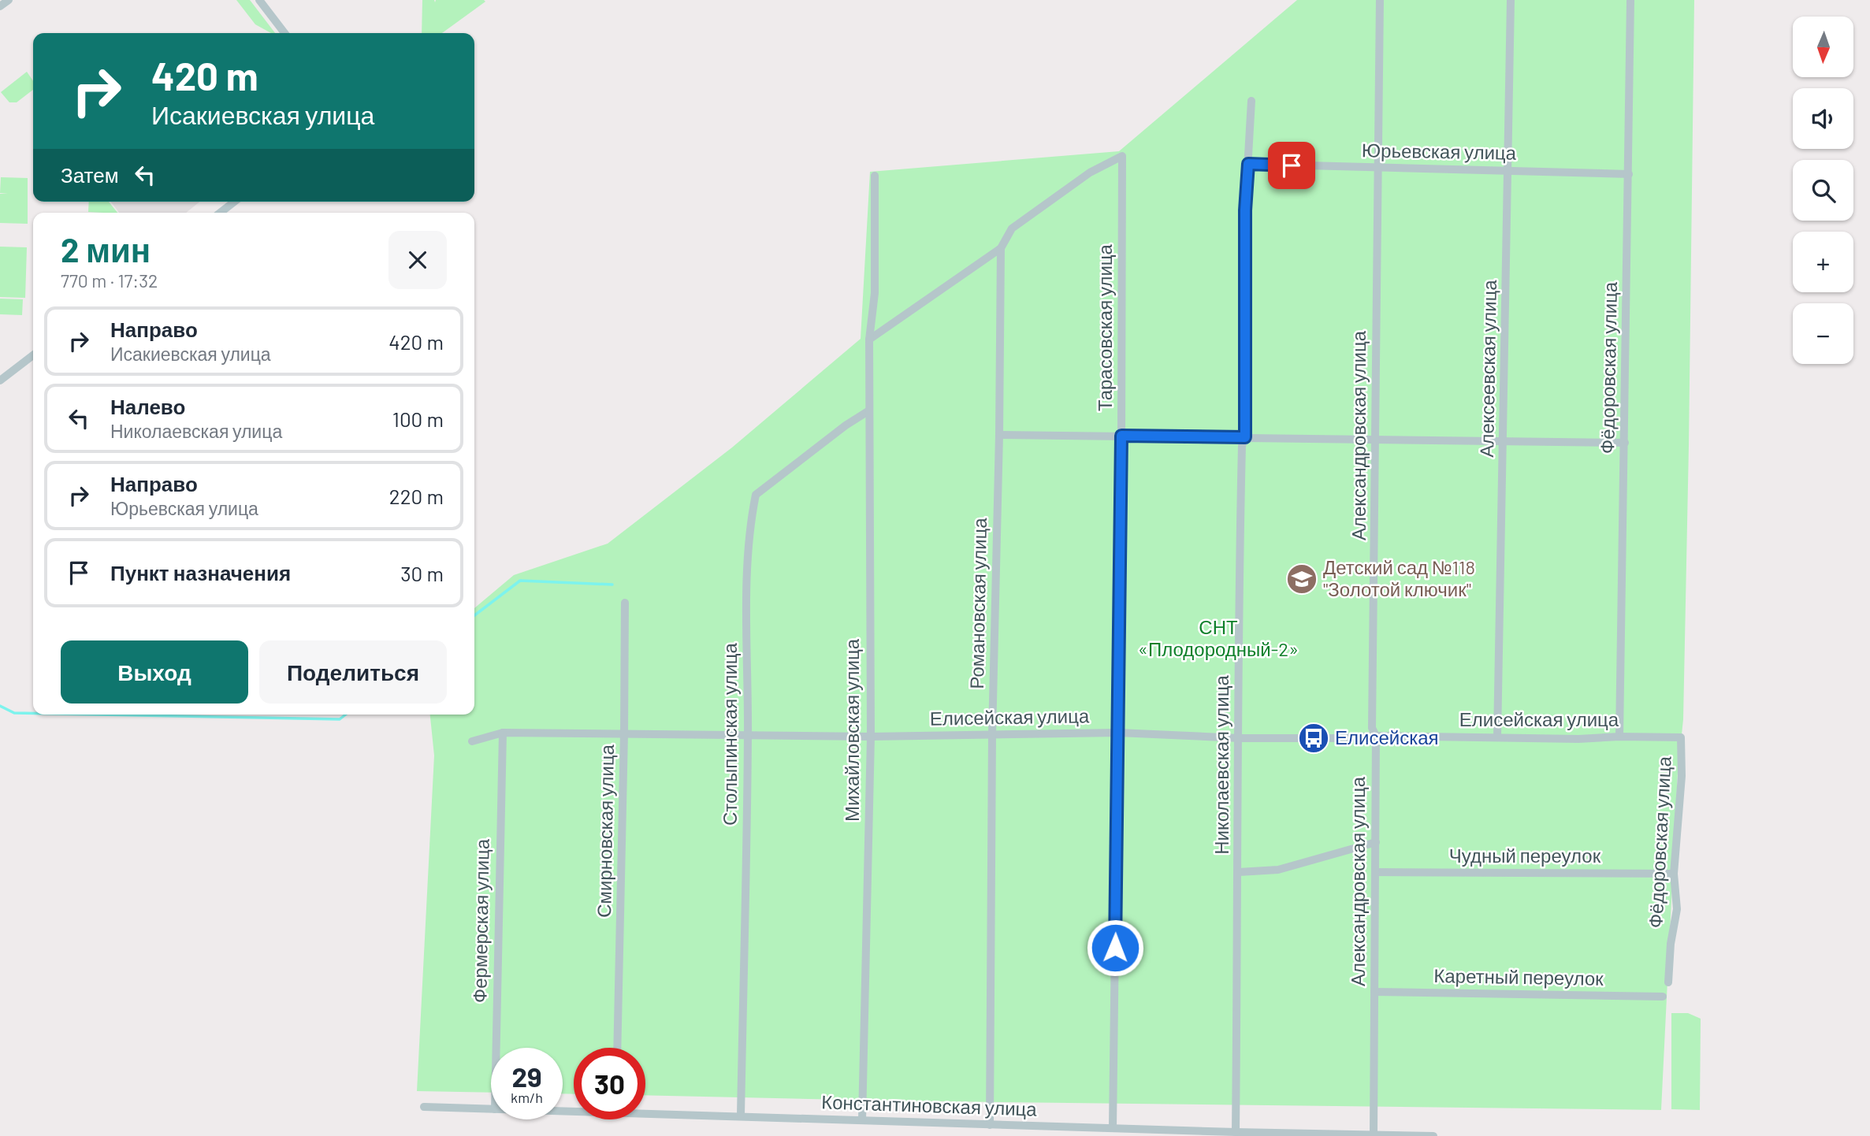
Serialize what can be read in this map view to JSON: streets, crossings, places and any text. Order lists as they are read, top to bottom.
{
  "streets": {
    "street": [
      "Юрьевская улица",
      "Тарасовская улица",
      "Фёдоровская улица",
      "Алексеевская улица",
      "Александровская улица",
      "Романовская улица",
      "Елисейская улица",
      "Михайловская улица",
      "Столыпинская улица",
      "Николаевская улица",
      "Смирновская улица",
      "Чудный переулок",
      "Фермерская улица",
      "Каретный переулок",
      "Константиновская улица"
    ]
  },
  "crossings": [
    ["Юрьевская улица", "Фёдоровская улица"],
    ["Юрьевская улица", "Алексеевская улица"],
    ["Юрьевская улица", "Александровская улица"],
    ["Юрьевская улица", "Николаевская улица"],
    ["Тарасовская улица", "Романовская улица"],
    ["Тарасовская улица", "Елисейская улица"],
    ["Тарасовская улица", "Константиновская улица"],
    ["Фёдоровская улица", "Елисейская улица"],
    ["Фёдоровская улица", "Чудный переулок"],
    ["Алексеевская улица", "Елисейская улица"],
    ["Александровская улица", "Елисейская улица"],
    ["Александровская улица", "Чудный переулок"],
    ["Александровская улица", "Каретный переулок"],
    ["Александровская улица", "Константиновская улица"],
    ["Романовская улица", "Елисейская улица"],
    ["Романовская улица", "Константиновская улица"],
    ["Елисейская улица", "Михайловская улица"],
    ["Елисейская улица", "Столыпинская улица"],
    ["Елисейская улица", "Николаевская улица"],
    ["Елисейская улица", "Смирновская улица"],
    ["Елисейская улица", "Фермерская улица"],
    ["Михайловская улица", "Столыпинская улица"],
    ["Михайловская улица", "Константиновская улица"],
    ["Столыпинская улица", "Константиновская улица"],
    ["Николаевская улица", "Константиновская улица"]
  ],
  "parks": ["СНТ «Плодородный-2»"],
  "places": {
    "school or university": ["Детский сад №118 \"Золотой ключик\""],
    "bus stop": ["Елисейская"]
  },
  "north": "bottom",
  "page": {
    "map_buttons": ["+", "−"],
    "turn": ["420 m", "Исакиевская улица"],
    "then": "Затем",
    "heading": ["2 мин", "770 m · 17:32"],
    "list": [
      {
        "name": "Направо",
        "note": "Исакиевская улица",
        "value": "420 m"
      },
      {
        "name": "Налево",
        "note": "Николаевская улица",
        "value": "100 m"
      },
      {
        "name": "Направо",
        "note": "Юрьевская улица",
        "value": "220 m"
      },
      {
        "name": "Пункт назначения",
        "value": "30 m"
      }
    ],
    "buttons": ["Выход", "Поделиться"],
    "speed": "29 km/h",
    "limit": "30"
  }
}
